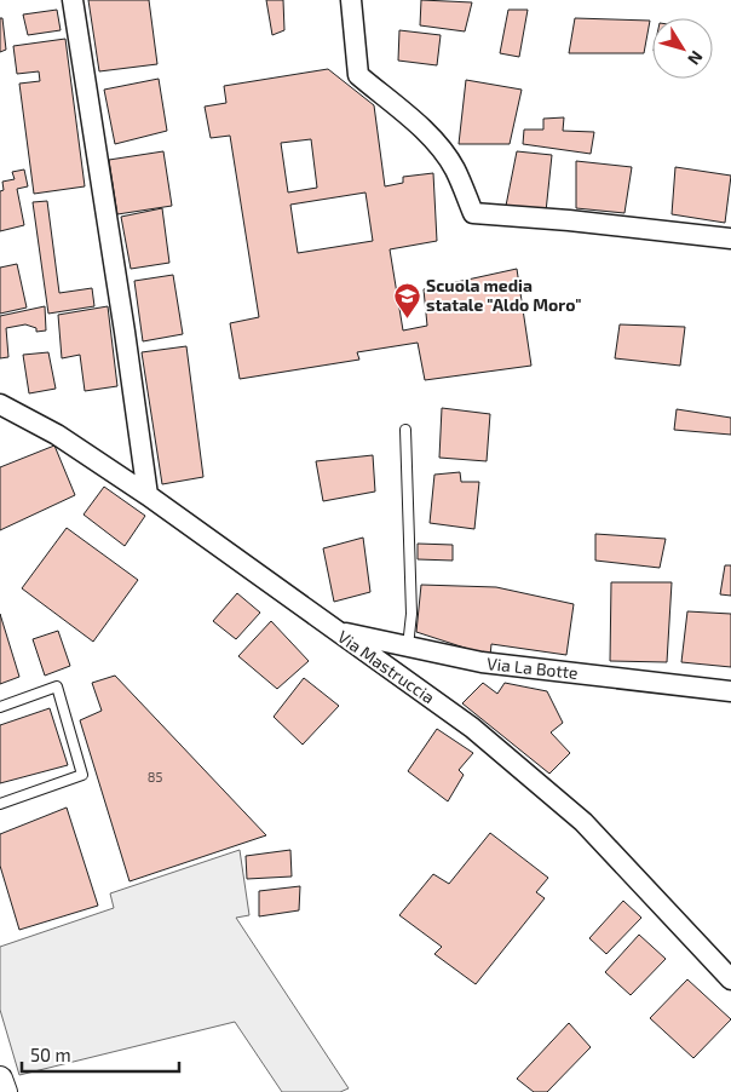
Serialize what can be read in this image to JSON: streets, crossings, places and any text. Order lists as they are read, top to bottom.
{
  "streets": {
    "street": ["Via Mastruccia", "Via La Botte"]
  },
  "crossings": [
    ["Via Mastruccia", "Via La Botte"]
  ],
  "places": {
    "school or university": ["Scuola media statale \"Aldo Moro\""]
  },
  "house_numbers": ["85"],
  "scale_bar": "50 m",
  "north": "bottom right"
}
